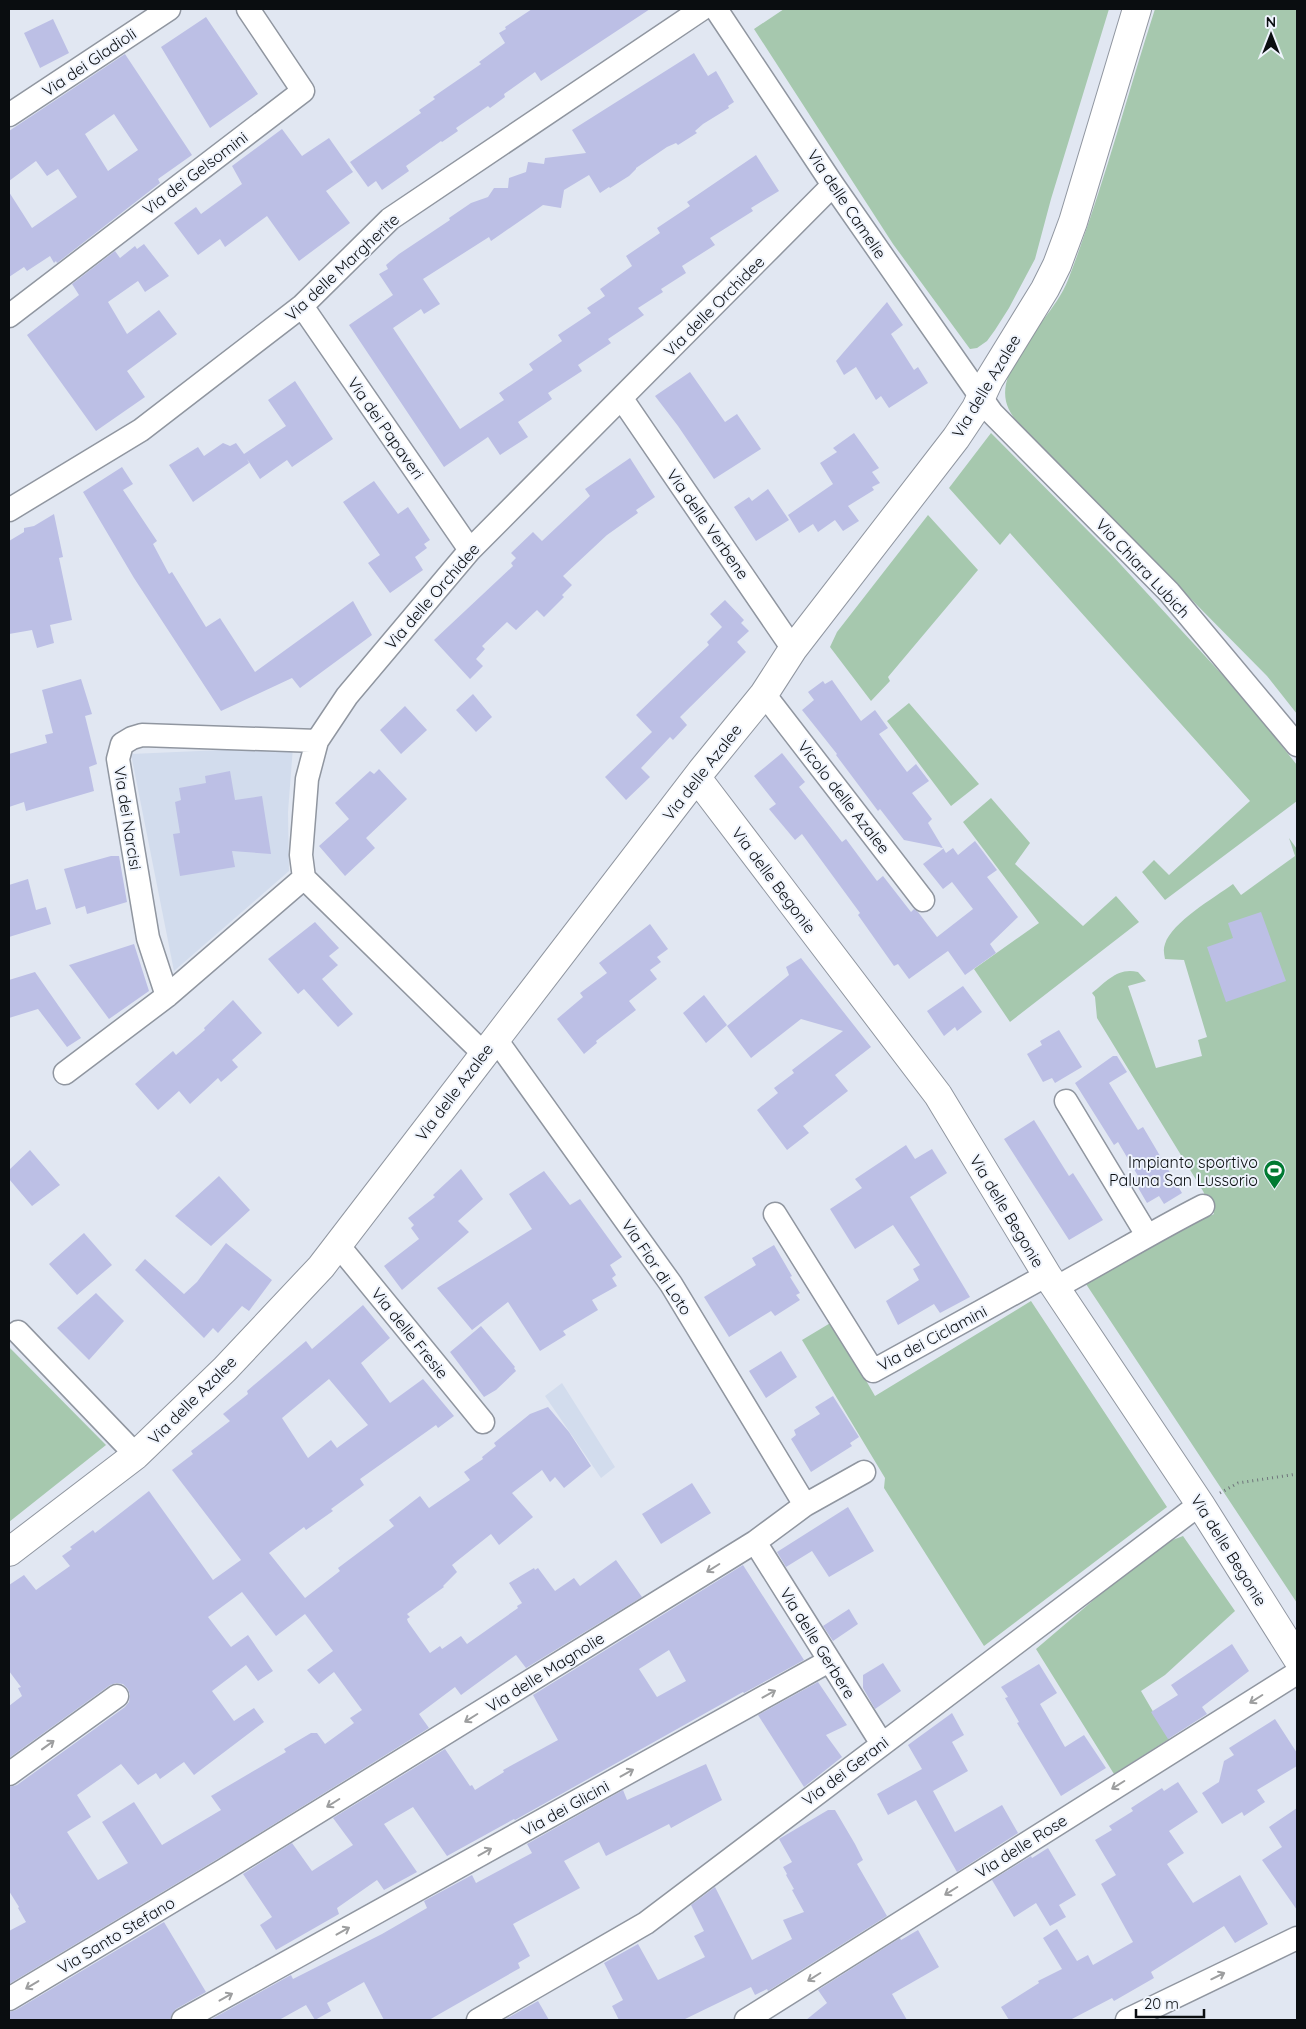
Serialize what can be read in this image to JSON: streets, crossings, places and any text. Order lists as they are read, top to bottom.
{
  "streets": {
    "street": [
      "Via dei Gladioli",
      "Via dei Gelsomini",
      "Via delle Camelie",
      "Via delle Margherite",
      "Via delle Orchidee",
      "Via delle Azalee",
      "Via dei Papaveri",
      "Via delle Verbene",
      "Via Chiara Lubich",
      "Vicolo delle Azalee",
      "Via dei Narcisi",
      "Via delle Begonie",
      "Via Fior di Loto",
      "Via delle Fresie",
      "Via dei Ciclamini",
      "Via delle Gerbere",
      "Via delle Magnolie",
      "Via dei Gerani",
      "Via dei Glicini",
      "Via delle Rose",
      "Via Santo Stefano"
    ]
  },
  "crossings": [
    ["Via delle Camelie", "Via delle Orchidee"],
    ["Via delle Camelie", "Via delle Azalee"],
    ["Via delle Camelie", "Via Chiara Lubich"],
    ["Via delle Margherite", "Via dei Papaveri"],
    ["Via delle Orchidee", "Via dei Papaveri"],
    ["Via delle Orchidee", "Via delle Verbene"],
    ["Via delle Orchidee", "Via dei Narcisi"],
    ["Via delle Azalee", "Via delle Verbene"],
    ["Via delle Azalee", "Via Chiara Lubich"],
    ["Via delle Azalee", "Vicolo delle Azalee"],
    ["Via delle Azalee", "Via delle Begonie"],
    ["Via delle Azalee", "Via Fior di Loto"],
    ["Via delle Azalee", "Via delle Fresie"],
    ["Via delle Begonie", "Via dei Ciclamini"],
    ["Via delle Begonie", "Via dei Gerani"],
    ["Via Fior di Loto", "Via delle Magnolie"],
    ["Via delle Gerbere", "Via delle Magnolie"],
    ["Via delle Gerbere", "Via dei Gerani"],
    ["Via delle Gerbere", "Via dei Glicini"],
    ["Via delle Magnolie", "Via Santo Stefano"]
  ],
  "one_way": ["Via delle Magnolie", "Via dei Glicini", "Via delle Rose"],
  "places": {
    "sports": ["Impianto sportivo Paluna San Lussorio"]
  },
  "scale_bar": "20 m",
  "north": "top"
}
